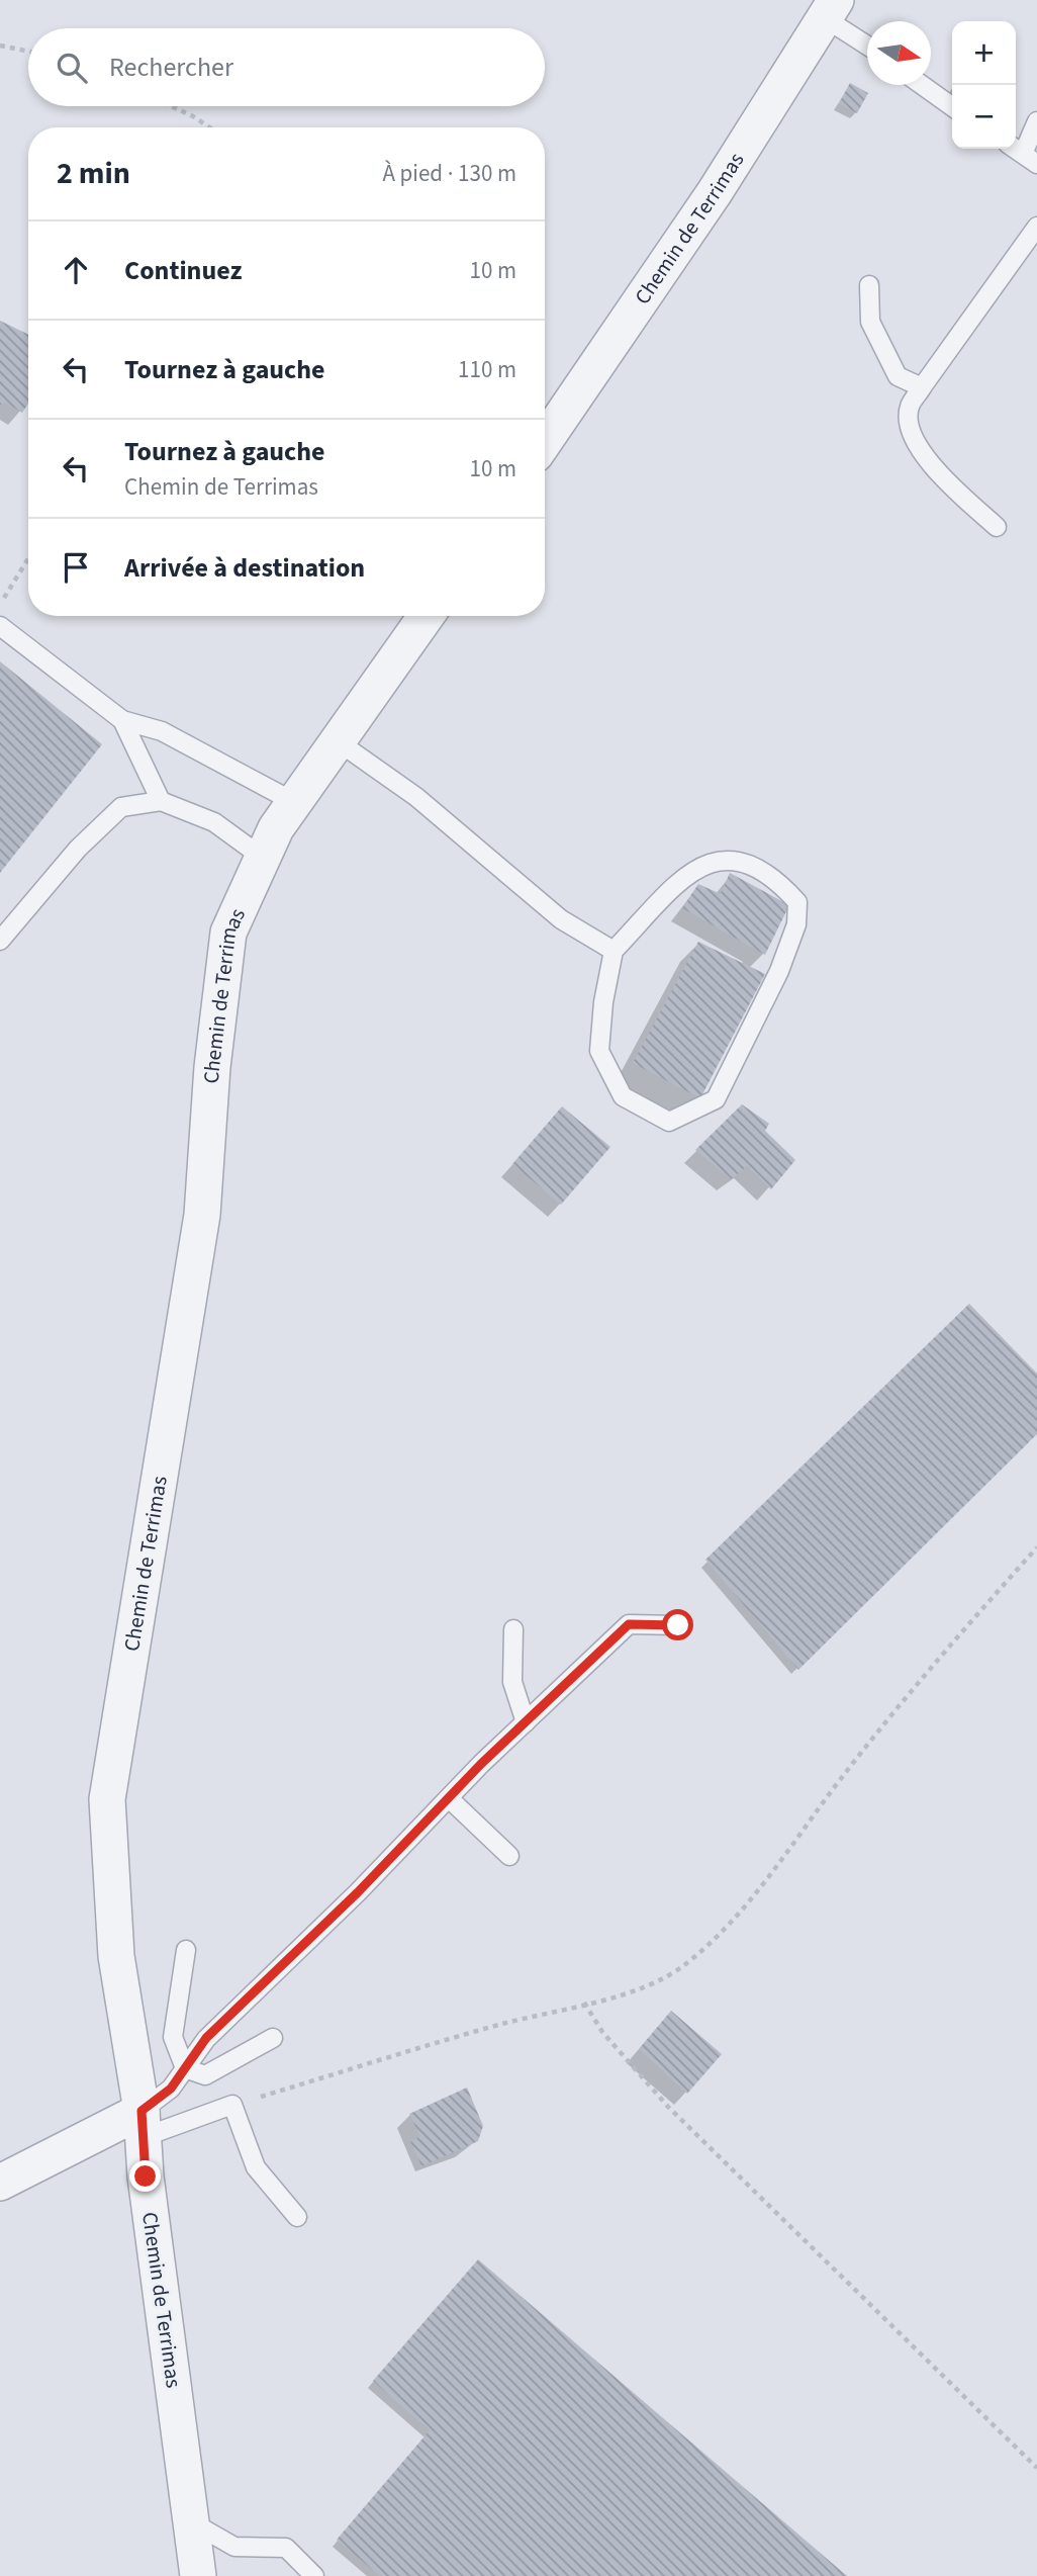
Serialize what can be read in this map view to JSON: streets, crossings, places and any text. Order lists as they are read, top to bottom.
{
  "streets": {
    "street": ["Chemin de Terrimas"]
  },
  "north": "right",
  "page": {
    "map_buttons": ["+", "−"],
    "search": "Rechercher",
    "heading": ["2 min", "À pied · 130 m"],
    "list": [
      ["Continuez", "10 m"],
      ["Tournez à gauche", "110 m"],
      ["Tournez à gauche", "Chemin de Terrimas", "10 m"],
      "Arrivée à destination"
    ]
  }
}
